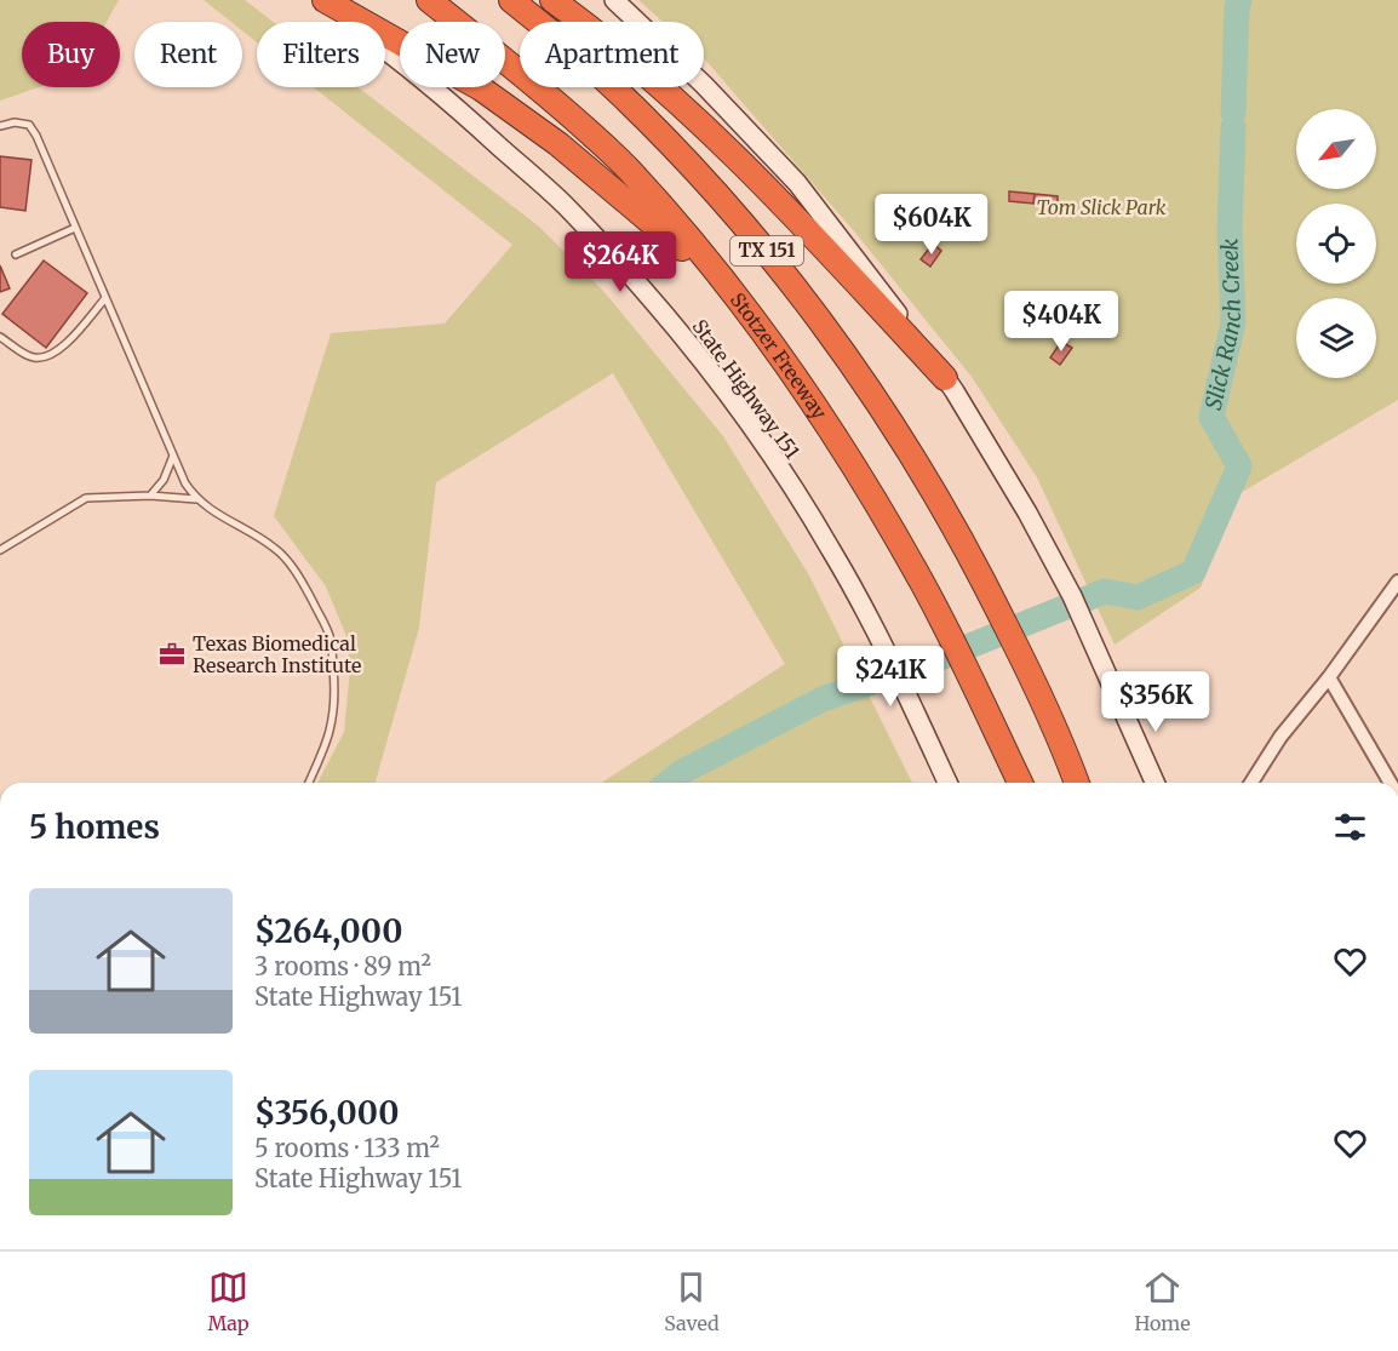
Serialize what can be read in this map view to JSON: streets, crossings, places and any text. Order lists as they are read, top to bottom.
{
  "streets": {
    "highway": ["TX 151", "Stotzer Freeway"],
    "main road": ["State Highway 151"]
  },
  "water": ["Slick Ranch Creek"],
  "parks": ["Tom Slick Park"],
  "places": {
    "office": ["Texas Biomedical Research Institute"]
  },
  "north": "bottom left",
  "page": {
    "chip": [
      "Buy",
      "Rent",
      "Filters",
      "New",
      "Apartment"
    ],
    "price": [
      "$604K",
      "$264K",
      "$404K",
      "$241K",
      "$356K"
    ],
    "heading": "5 homes",
    "list": [
      {
        "name": "$264,000",
        "note": "3 rooms · 89 m² · State Highway 151"
      },
      {
        "name": "$356,000",
        "note": "5 rooms · 133 m² · State Highway 151"
      }
    ],
    "tabs": ["Map", "Saved", "Home"]
  }
}
